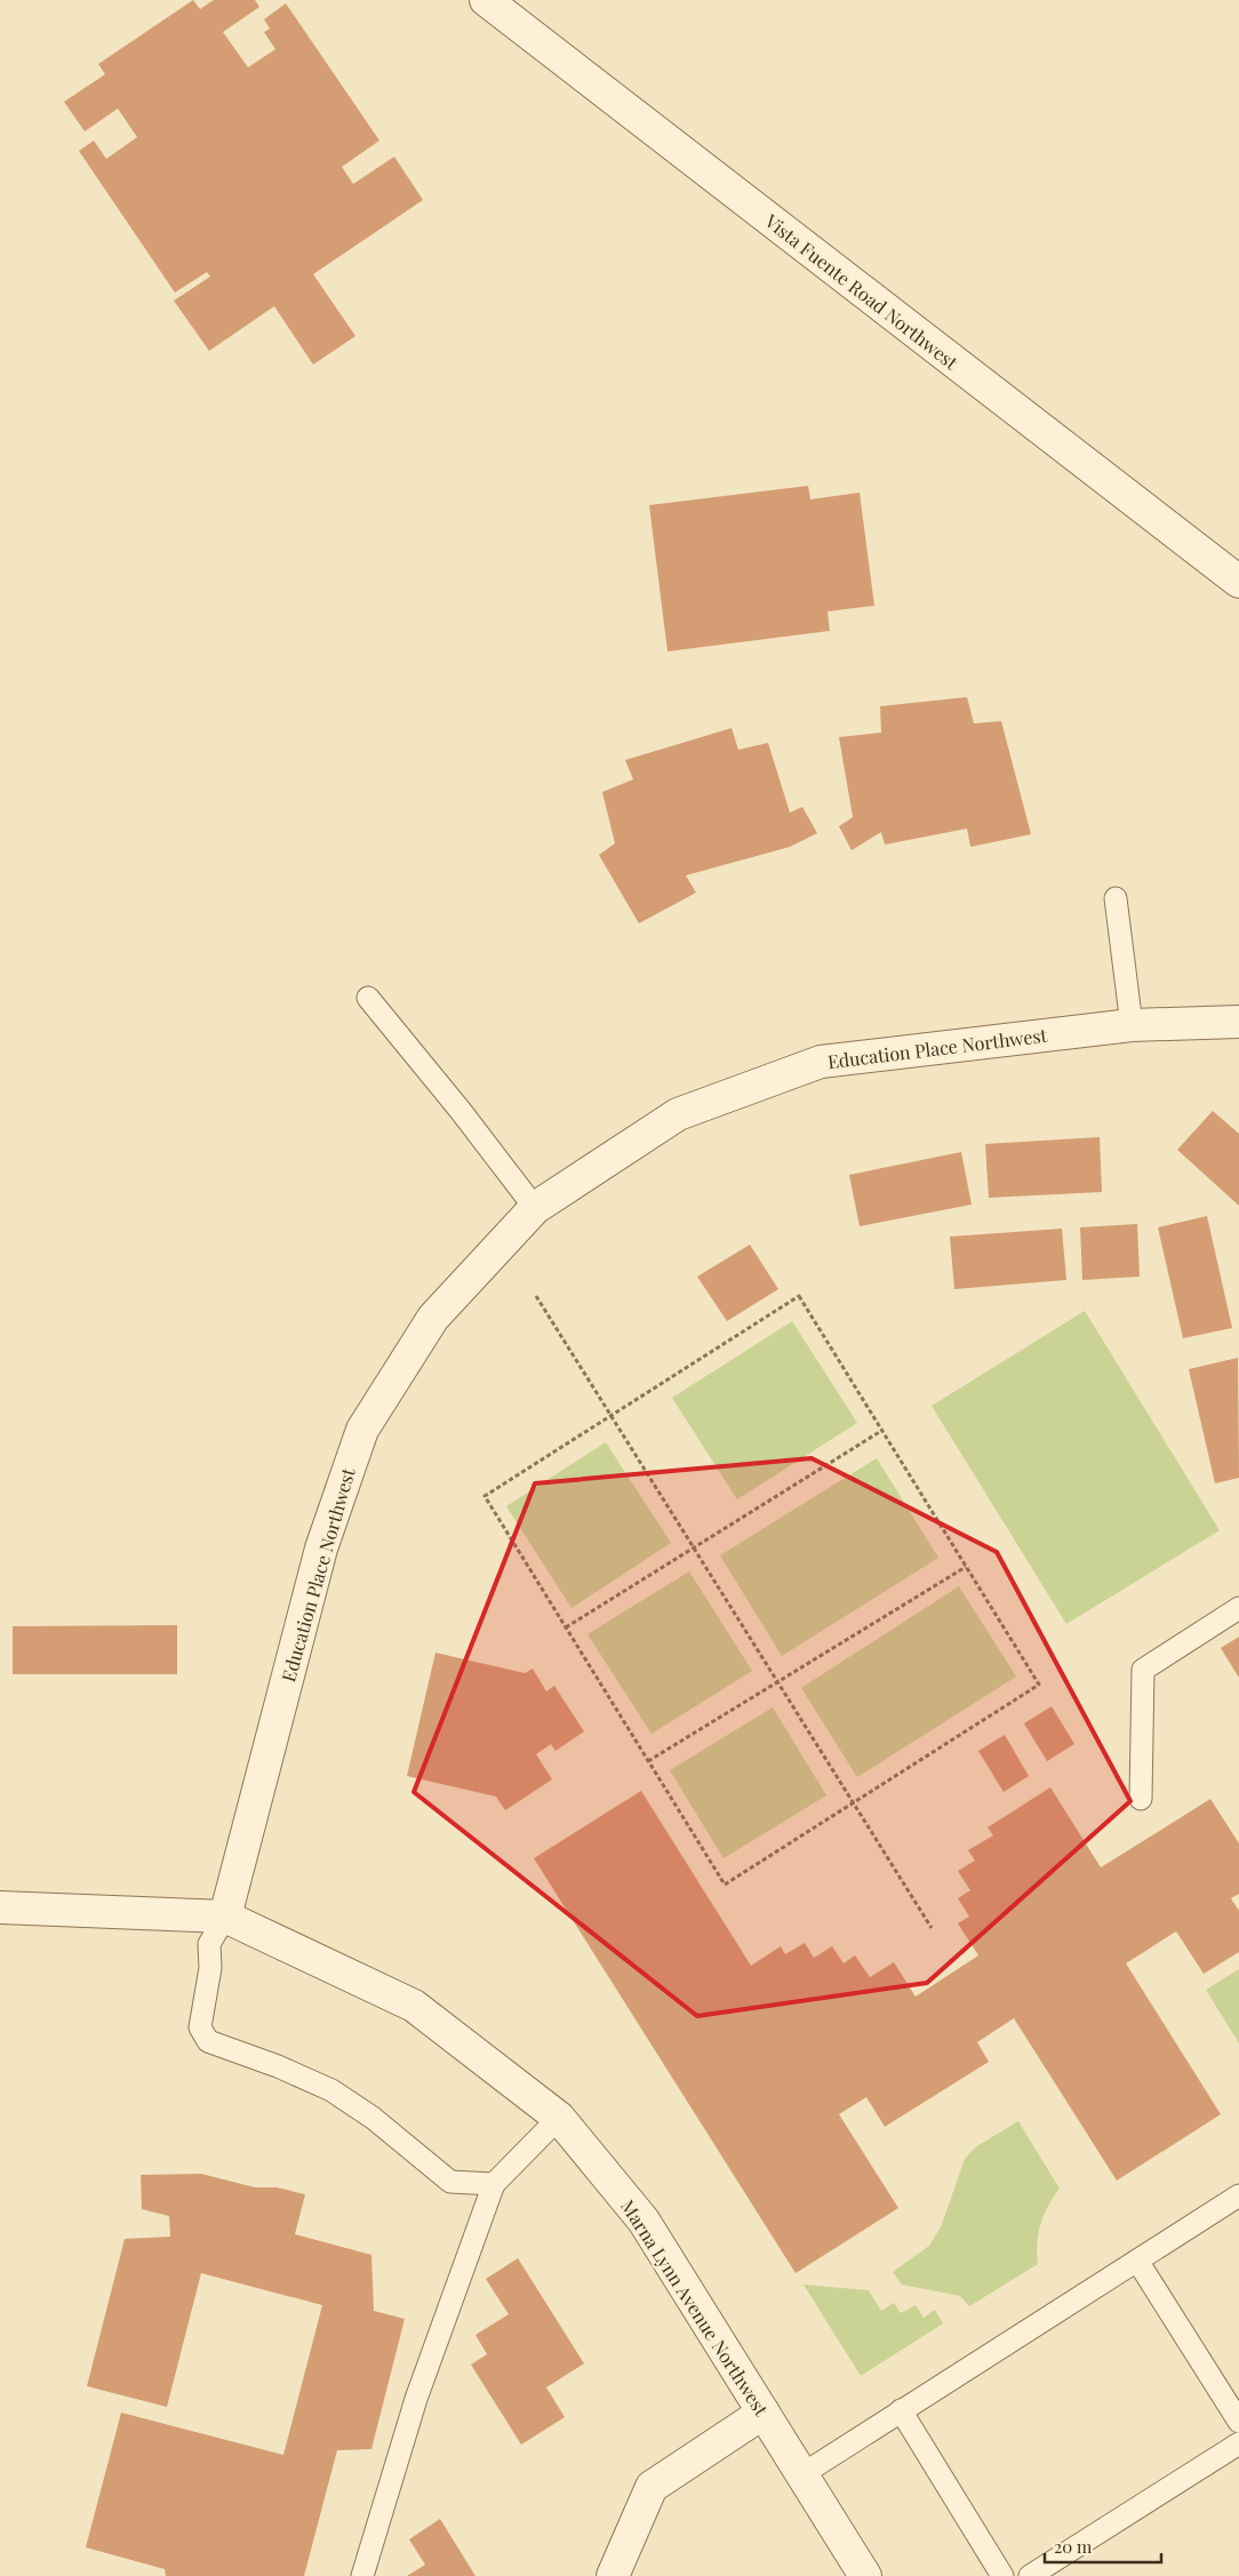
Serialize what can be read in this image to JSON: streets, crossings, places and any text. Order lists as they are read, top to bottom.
{
  "streets": {
    "street": ["Vista Fuente Road Northwest", "Education Place Northwest", "Marna Lynn Avenue Northwest"]
  },
  "crossings": [
    ["Education Place Northwest", "Marna Lynn Avenue Northwest"]
  ],
  "scale_bar": "20 m"
}
